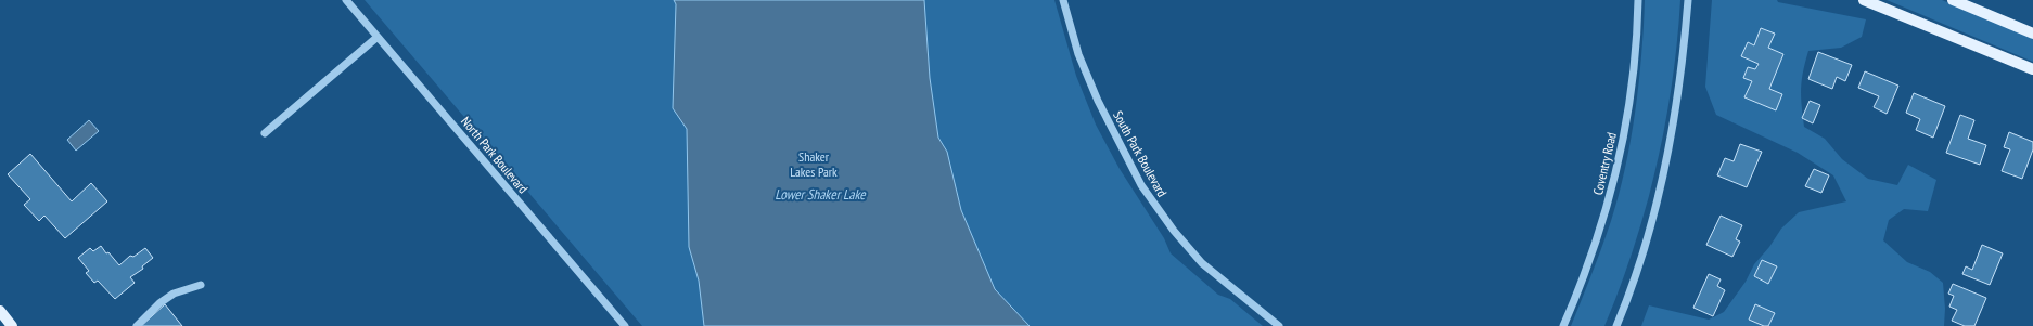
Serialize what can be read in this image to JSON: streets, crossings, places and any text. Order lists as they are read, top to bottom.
{
  "streets": {
    "street": ["South Park Boulevard", "North Park Boulevard", "Coventry Road"]
  },
  "water": ["Lower Shaker Lake"],
  "parks": ["Shaker Lakes Park"]
}
